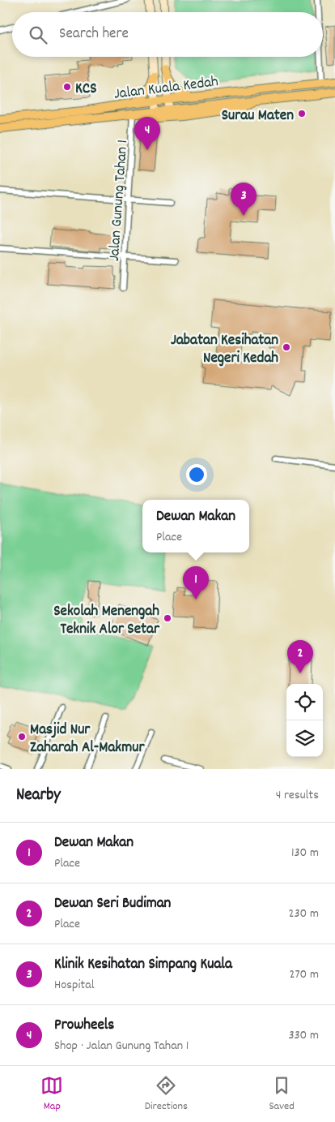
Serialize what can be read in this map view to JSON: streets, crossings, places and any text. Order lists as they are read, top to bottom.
{
  "streets": {
    "main road": ["Jalan Kuala Kedah"],
    "street": ["Jalan Gunung Tahan 1"]
  },
  "crossings": [
    ["Jalan Kuala Kedah", "Jalan Gunung Tahan 1"]
  ],
  "places": [
    "KCS",
    "Surau Maten",
    "Jabatan Kesihatan Negeri Kedah",
    "Sekolah Menengah Teknik Alor Setar",
    "Masjid Nur Zaharah Al-Makmur"
  ],
  "page": {
    "search": "Search here",
    "pins": [
      "4",
      "3",
      "1",
      "2"
    ],
    "popup": ["Dewan Makan", "Place"],
    "heading": ["Nearby", "4 results"],
    "list": [
      {
        "mark": "1",
        "name": "Dewan Makan",
        "note": "Place",
        "value": "130 m"
      },
      {
        "mark": "2",
        "name": "Dewan Seri Budiman",
        "note": "Place",
        "value": "230 m"
      },
      {
        "mark": "3",
        "name": "Klinik Kesihatan Simpang Kuala",
        "note": "Hospital",
        "value": "270 m"
      },
      {
        "mark": "4",
        "name": "Prowheels",
        "note": "Shop · Jalan Gunung Tahan 1",
        "value": "330 m"
      }
    ],
    "nav": ["Map", "Directions", "Saved"]
  }
}
